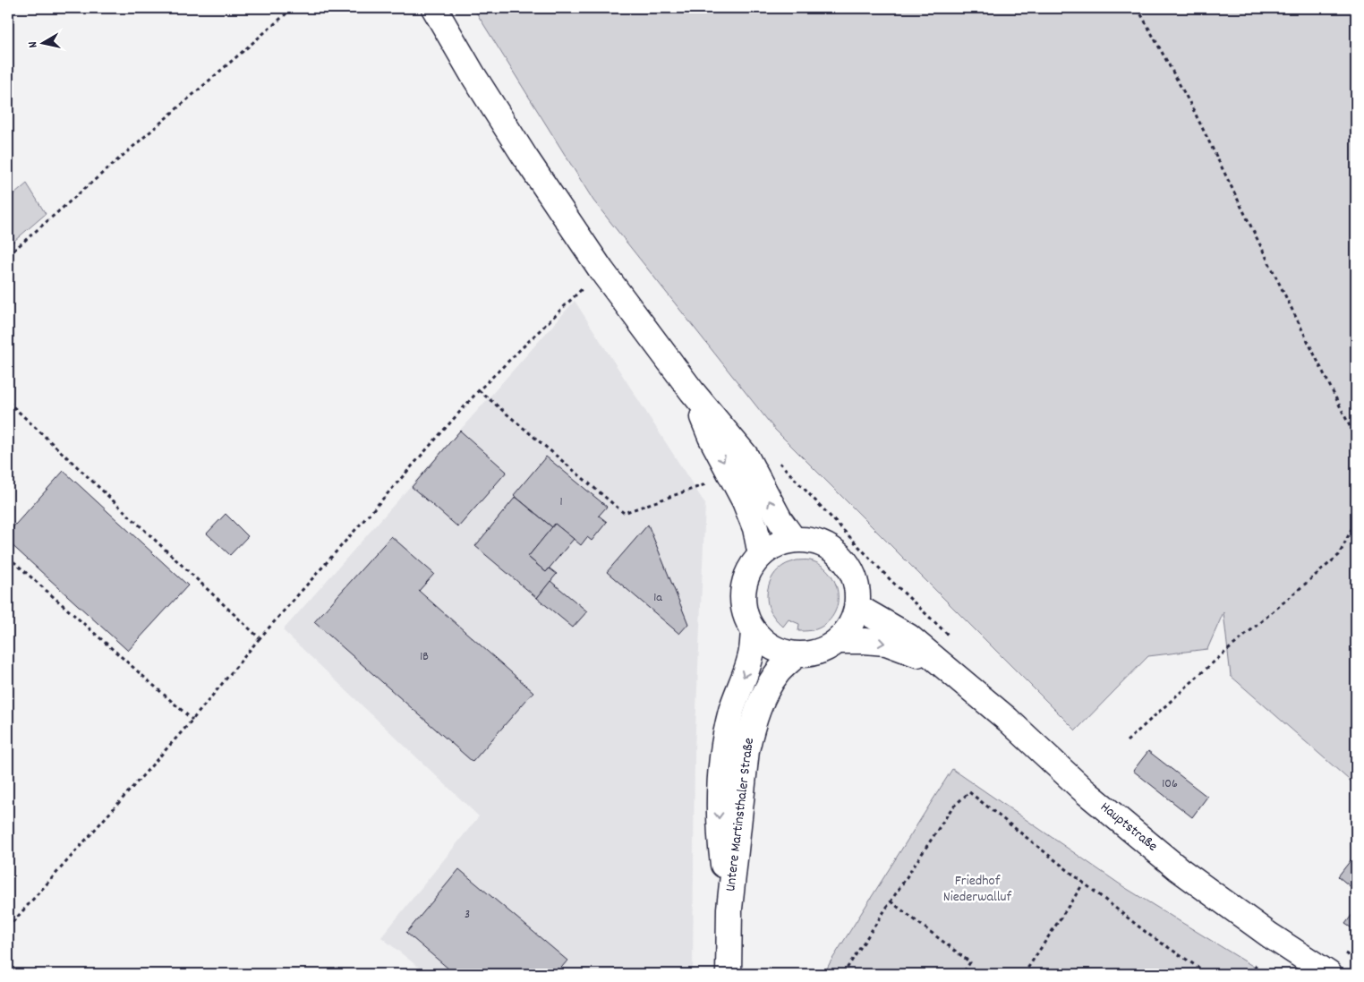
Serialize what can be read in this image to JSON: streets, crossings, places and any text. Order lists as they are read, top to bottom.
{
  "streets": {
    "street": ["Untere Martinsthaler Straße", "Hauptstraße"]
  },
  "crossings": [
    ["Untere Martinsthaler Straße", "Hauptstraße"]
  ],
  "parks": ["Friedhof Niederwalluf"],
  "house_numbers": [
    "1",
    "1a",
    "1B",
    "106",
    "3"
  ],
  "north": "left"
}
